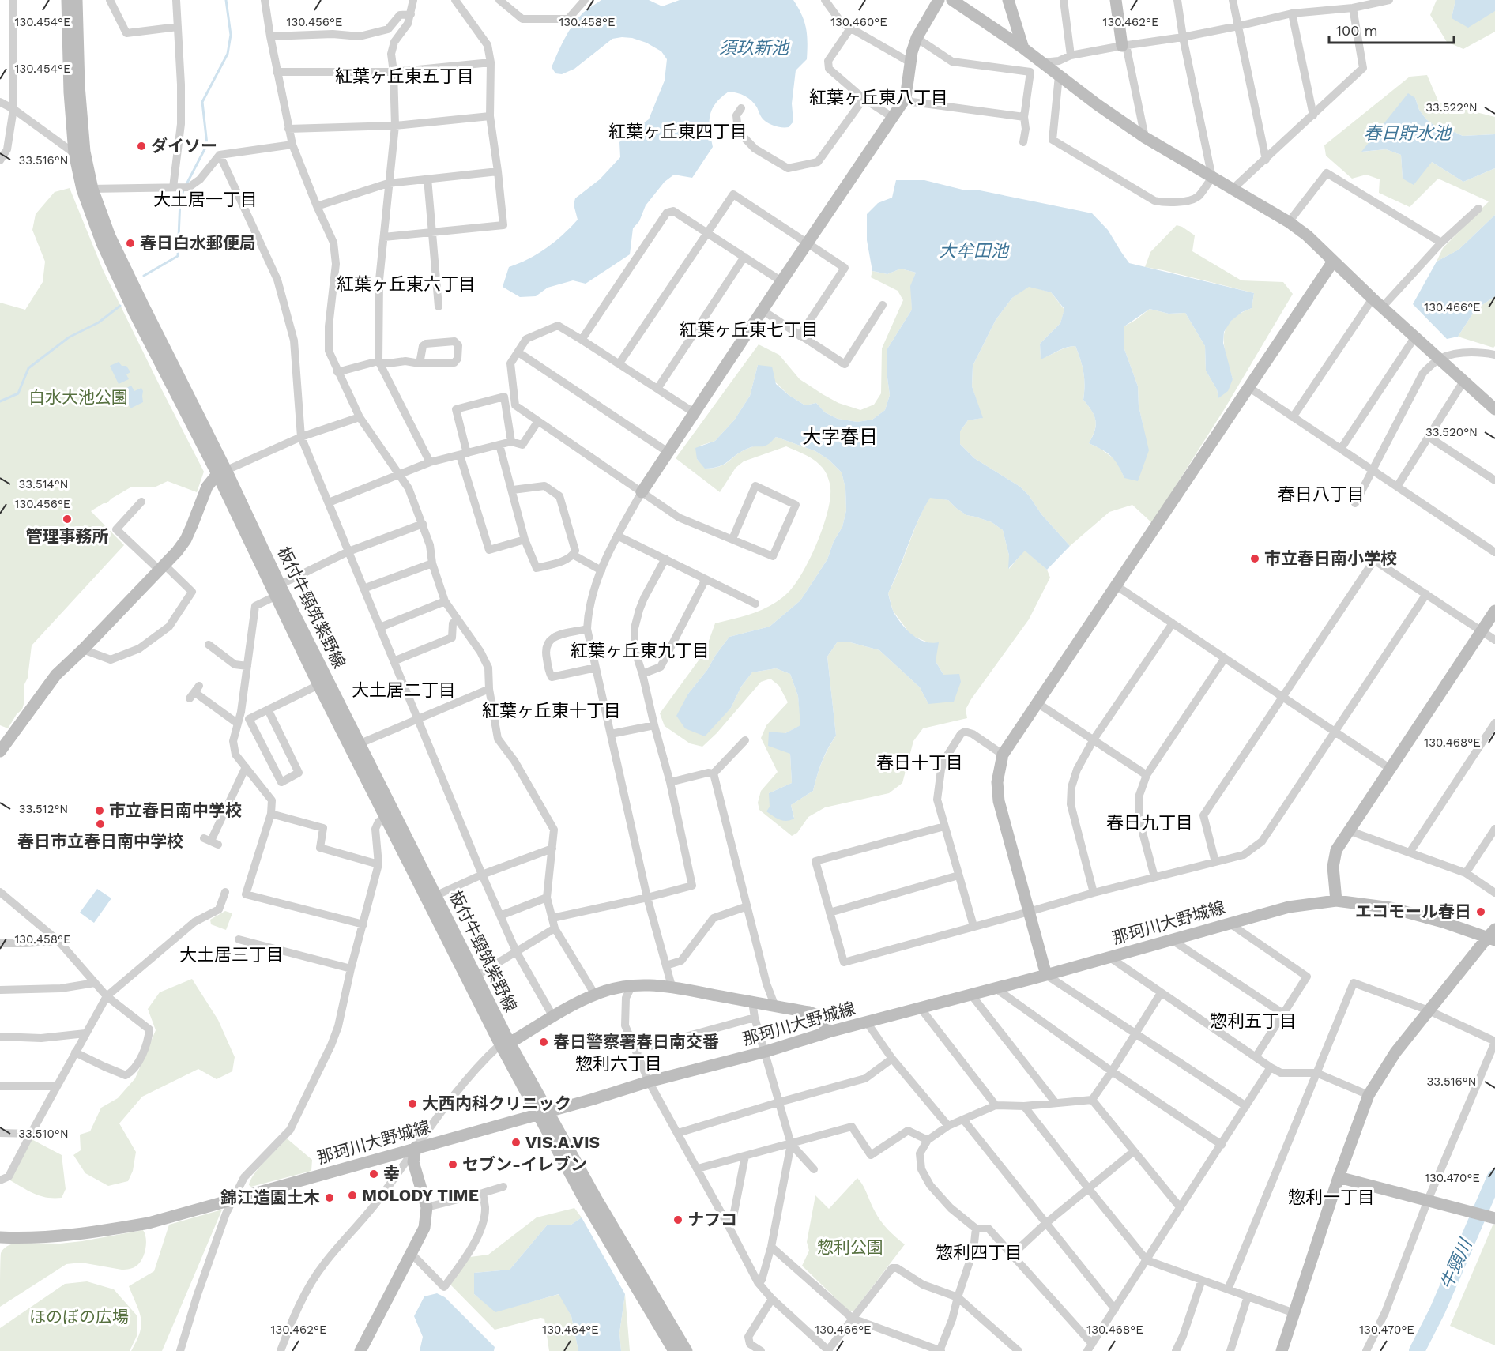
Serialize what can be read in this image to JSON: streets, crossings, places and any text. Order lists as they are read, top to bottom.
{
  "streets": {
    "street": ["板付牛頸筑紫野線", "那珂川大野城線"]
  },
  "crossings": [
    ["板付牛頸筑紫野線", "那珂川大野城線"]
  ],
  "districts": [
    "紅葉ヶ丘東五丁目",
    "紅葉ヶ丘東八丁目",
    "紅葉ヶ丘東四丁目",
    "大土居一丁目",
    "紅葉ヶ丘東六丁目",
    "紅葉ヶ丘東七丁目",
    "大字春日",
    "春日八丁目",
    "紅葉ヶ丘東九丁目",
    "大土居二丁目",
    "紅葉ヶ丘東十丁目",
    "春日十丁目",
    "春日九丁目",
    "大土居三丁目",
    "惣利五丁目",
    "惣利六丁目",
    "惣利一丁目",
    "惣利四丁目"
  ],
  "water": [
    "須玖新池",
    "春日貯水池",
    "大牟田池",
    "牛頸川"
  ],
  "parks": ["白水大池公園", "惣利公園", "ほのぼの広場"],
  "places": [
    "ダイソー",
    "春日白水郵便局",
    "管理事務所",
    "市立春日南小学校",
    "市立春日南中学校",
    "春日市立春日南中学校",
    "エコモール春日",
    "春日警察署春日南交番",
    "大西内科クリニック",
    "VIS.A.VIS",
    "セブン-イレブン",
    "幸",
    "MOLODY TIME",
    "錦江造園土木",
    "ナフコ"
  ],
  "scale_bar": "100 m",
  "coordinates": [
    "130.454°E",
    "130.456°E",
    "130.458°E",
    "130.460°E",
    "130.462°E",
    "33.522°N",
    "33.516°N",
    "130.466°E",
    "33.520°N",
    "33.514°N",
    "130.468°E",
    "33.512°N",
    "33.510°N",
    "130.470°E",
    "130.464°E"
  ]
}
